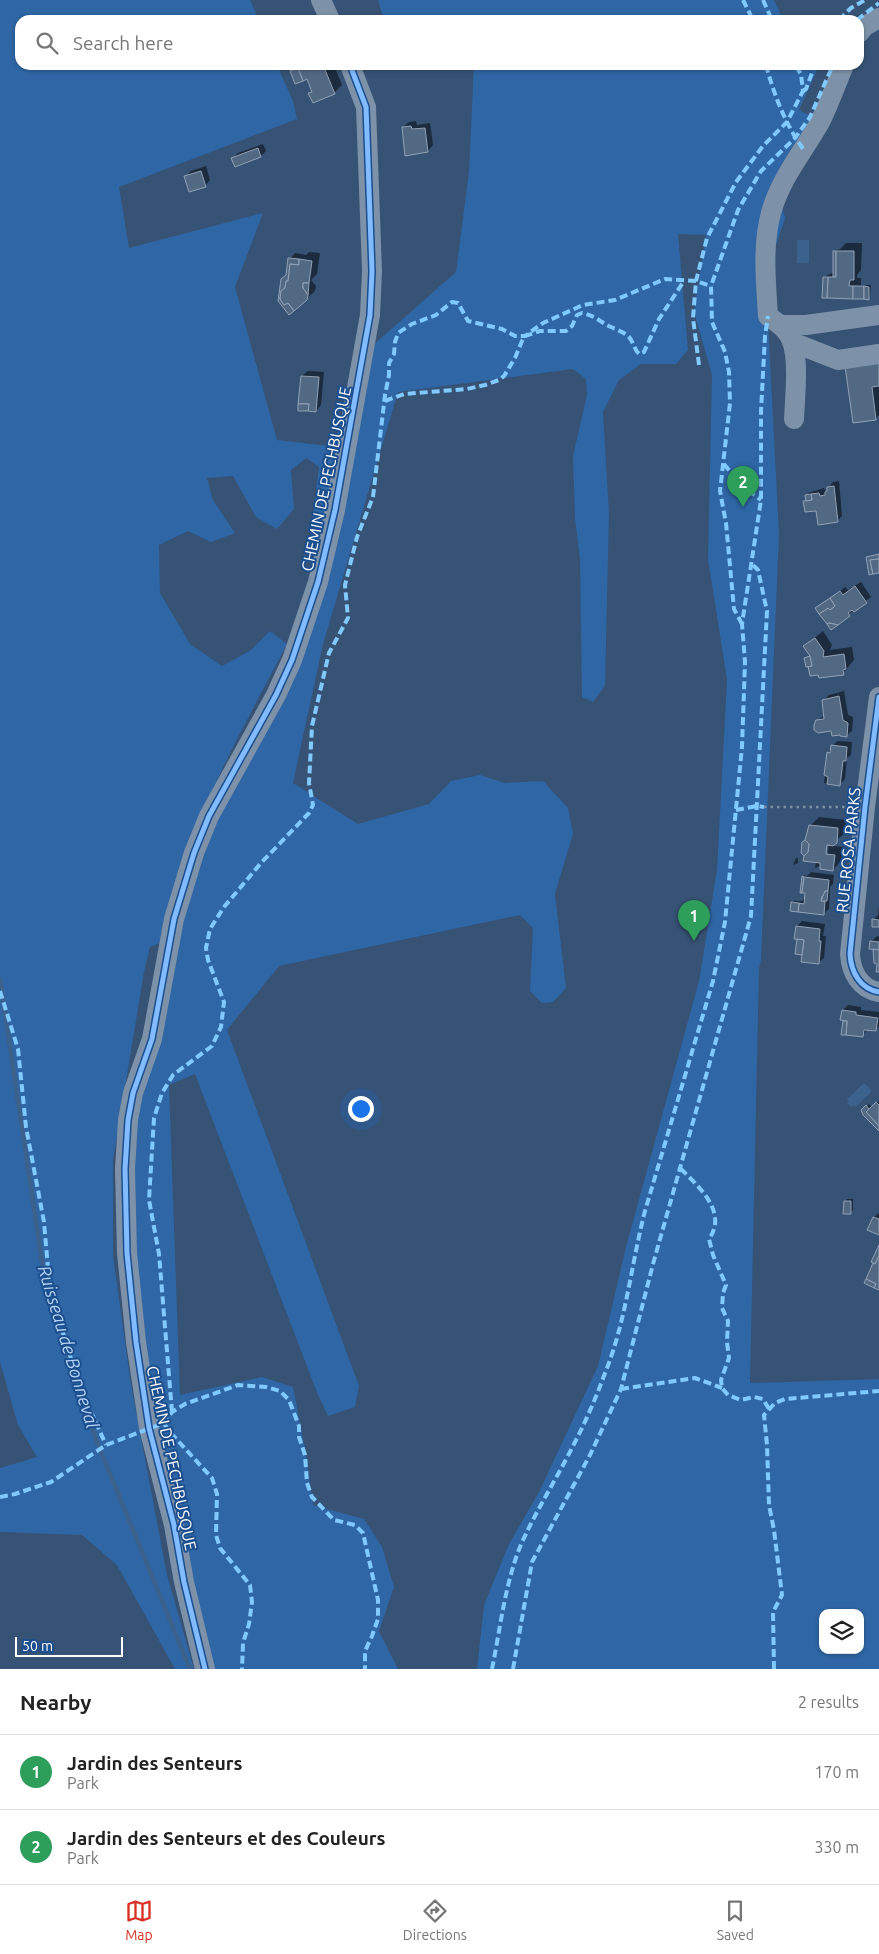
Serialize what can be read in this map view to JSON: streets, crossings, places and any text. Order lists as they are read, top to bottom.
{
  "streets": {
    "street": ["CHEMIN DE PECHBUSQUE", "RUE ROSA PARKS"]
  },
  "water": ["Ruisseau de Bonneval"],
  "scale_bar": "50 m",
  "page": {
    "search": "Search here",
    "pins": ["2", "1"],
    "scale": "50 m",
    "heading": ["Nearby", "2 results"],
    "list": [
      {
        "mark": "1",
        "name": "Jardin des Senteurs",
        "note": "Park",
        "value": "170 m"
      },
      {
        "mark": "2",
        "name": "Jardin des Senteurs et des Couleurs",
        "note": "Park",
        "value": "330 m"
      }
    ],
    "nav": ["Map", "Directions", "Saved"]
  }
}
